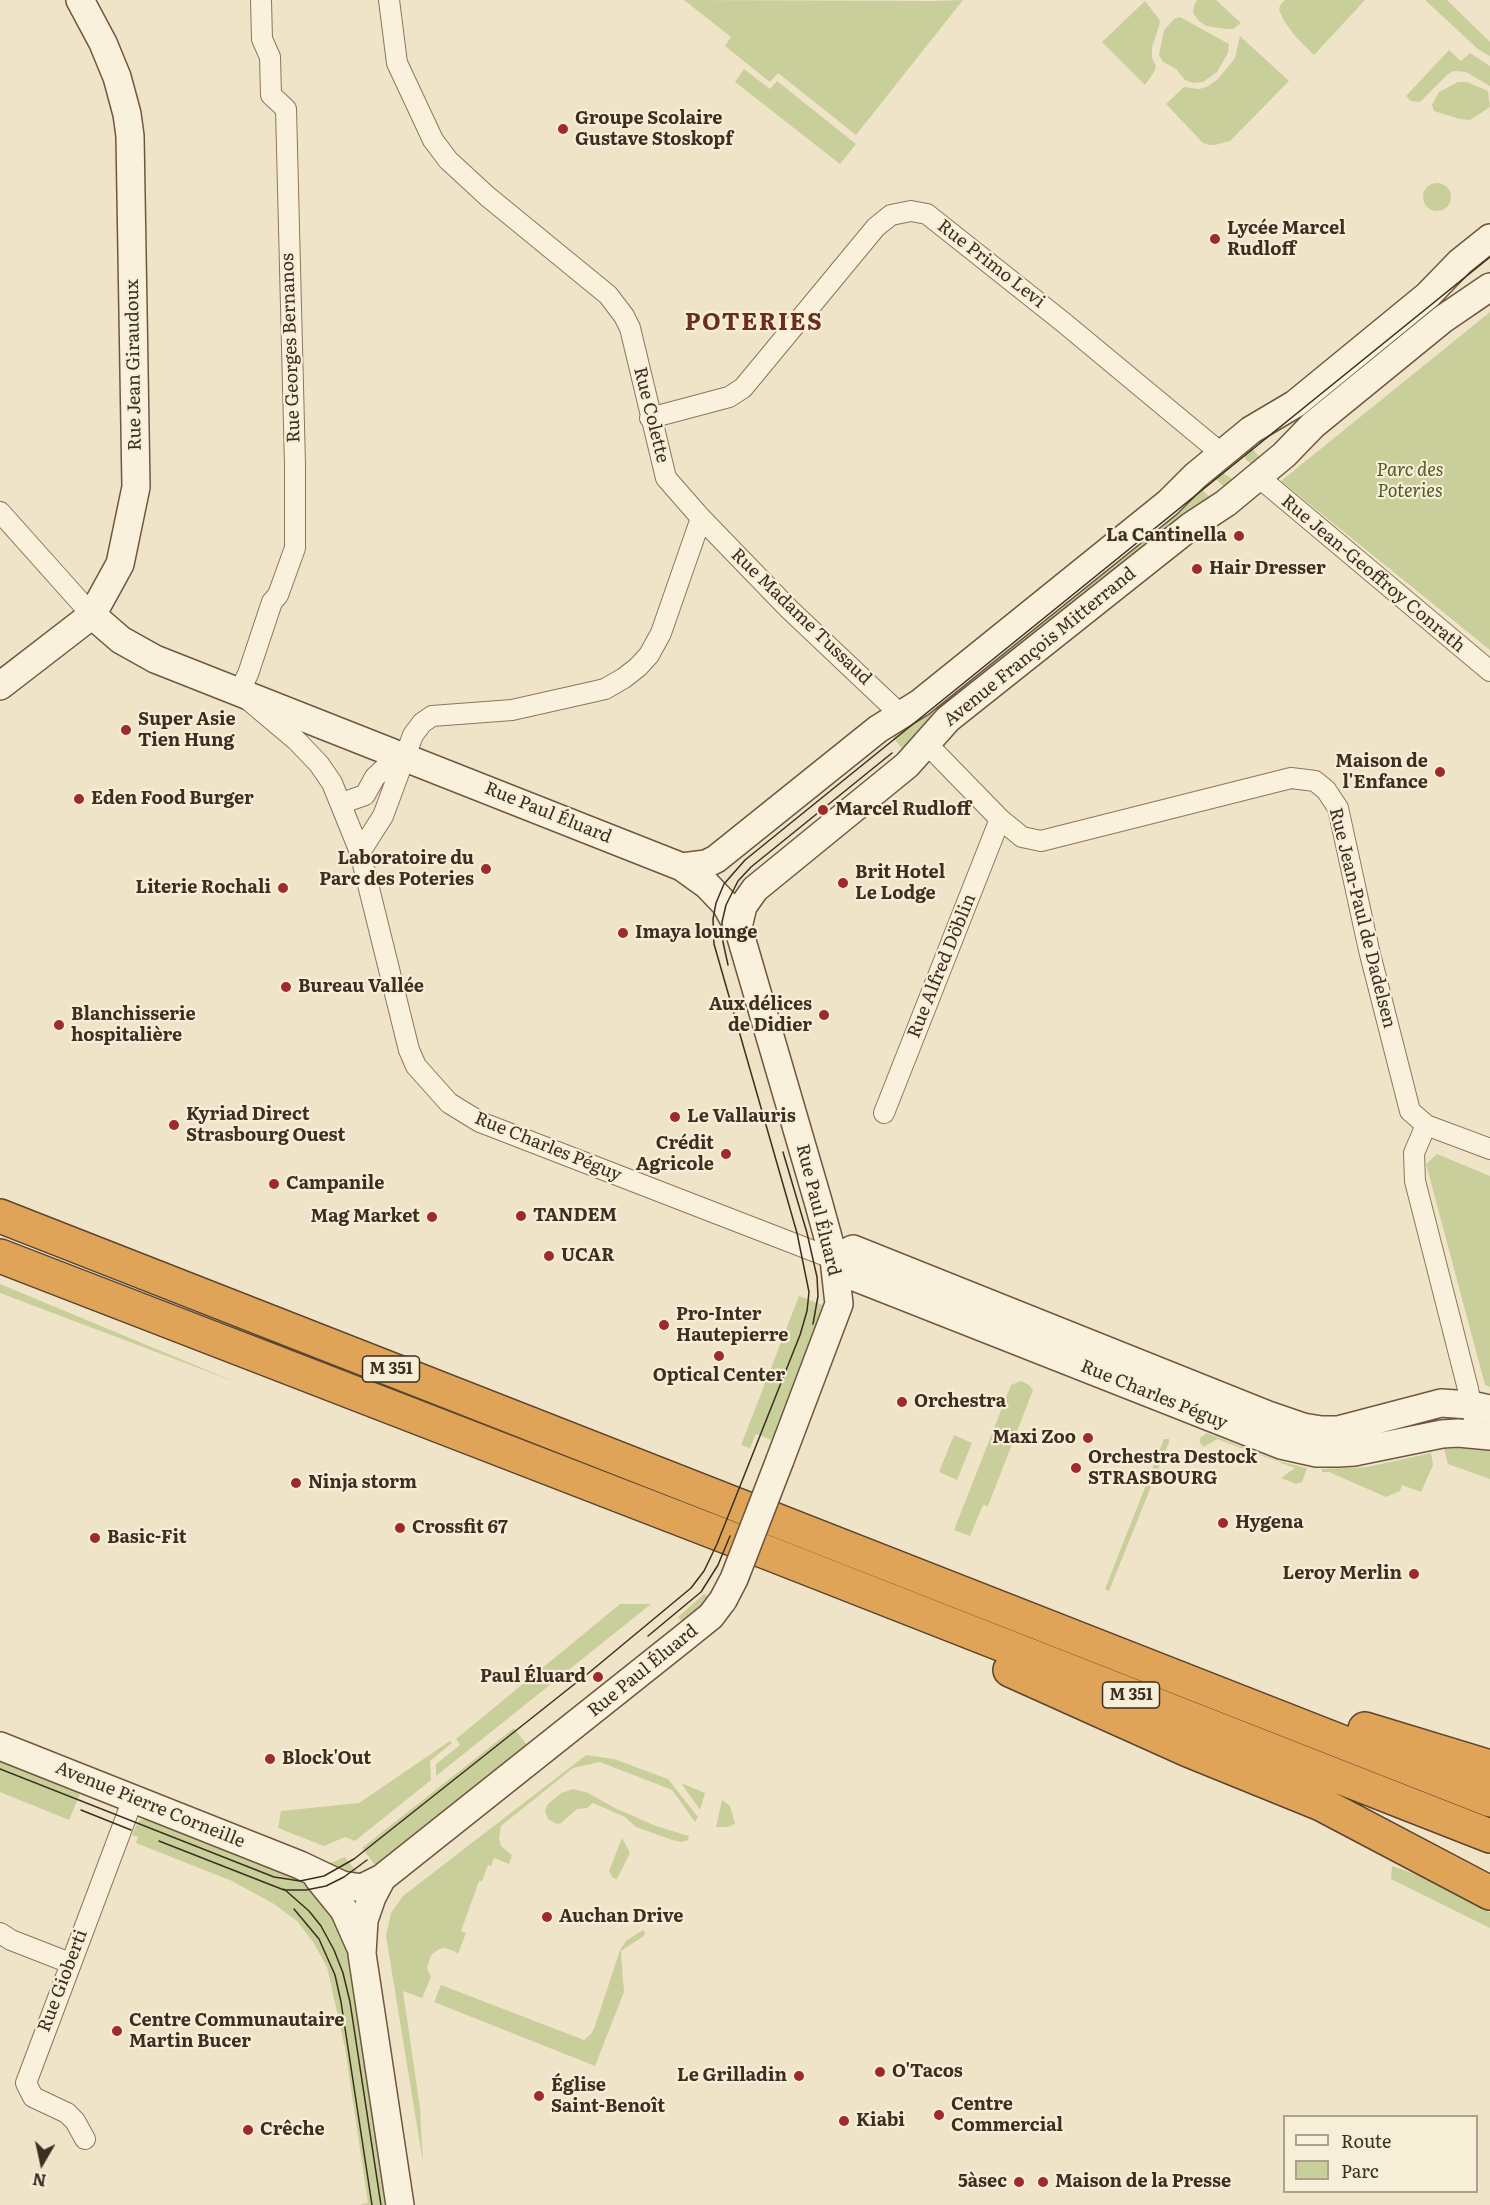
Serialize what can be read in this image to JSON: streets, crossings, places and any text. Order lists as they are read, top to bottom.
{
  "streets": {
    "highway": ["M 351"],
    "street": [
      "Rue Primo Levi",
      "Rue Georges Bernanos",
      "Rue Jean Giraudoux",
      "Rue Colette",
      "Rue Jean-Geoffroy Conrath",
      "Rue Madame Tussaud",
      "Avenue François Mitterrand",
      "Rue Paul Éluard",
      "Rue Jean-Paul de Dadelsen",
      "Rue Alfred Döblin",
      "Rue Charles Péguy",
      "Avenue Pierre Corneille",
      "Rue Gioberti"
    ]
  },
  "crossings": [
    ["Rue Primo Levi", "Rue Colette"],
    ["Rue Primo Levi", "Avenue François Mitterrand"],
    ["Rue Georges Bernanos", "Rue Paul Éluard"],
    ["Rue Georges Bernanos", "Rue Charles Péguy"],
    ["Rue Jean Giraudoux", "Rue Paul Éluard"],
    ["Rue Colette", "Rue Madame Tussaud"],
    ["Rue Jean-Geoffroy Conrath", "Avenue François Mitterrand"],
    ["Rue Madame Tussaud", "Avenue François Mitterrand"],
    ["Avenue François Mitterrand", "Rue Paul Éluard"],
    ["Avenue François Mitterrand", "Rue Jean-Paul de Dadelsen"],
    ["Rue Paul Éluard", "Rue Charles Péguy"],
    ["Rue Paul Éluard", "Avenue Pierre Corneille"],
    ["Rue Jean-Paul de Dadelsen", "Rue Alfred Döblin"],
    ["Avenue Pierre Corneille", "Rue Gioberti"]
  ],
  "districts": ["POTERIES"],
  "parks": ["Parc des Poteries"],
  "places": [
    "Groupe Scolaire Gustave Stoskopf",
    "Lycée Marcel Rudloff",
    "La Cantinella",
    "Hair Dresser",
    "Super Asie Tien Hung",
    "Maison de l'Enfance",
    "Eden Food Burger",
    "Marcel Rudloff",
    "Laboratoire du Parc des Poteries",
    "Brit Hotel Le Lodge",
    "Literie Rochali",
    "Imaya lounge",
    "Bureau Vallée",
    "Aux délices de Didier",
    "Blanchisserie hospitalière",
    "Le Vallauris",
    "Kyriad Direct Strasbourg Ouest",
    "Crédit Agricole",
    "Campanile",
    "TANDEM",
    "Mag Market",
    "UCAR",
    "Pro-Inter Hautepierre",
    "Optical Center",
    "Orchestra",
    "Maxi Zoo",
    "Orchestra Destock STRASBOURG",
    "Ninja storm",
    "Hygena",
    "Crossfit 67",
    "Basic-Fit",
    "Leroy Merlin",
    "Paul Éluard",
    "Block'Out",
    "Auchan Drive",
    "Centre Communautaire Martin Bucer",
    "O'Tacos",
    "Le Grilladin",
    "Église Saint-Benoît",
    "Centre Commercial",
    "Kiabi",
    "Crêche",
    "5àsec",
    "Maison de la Presse"
  ],
  "legend": ["Route", "Parc"],
  "north": "bottom"
}
